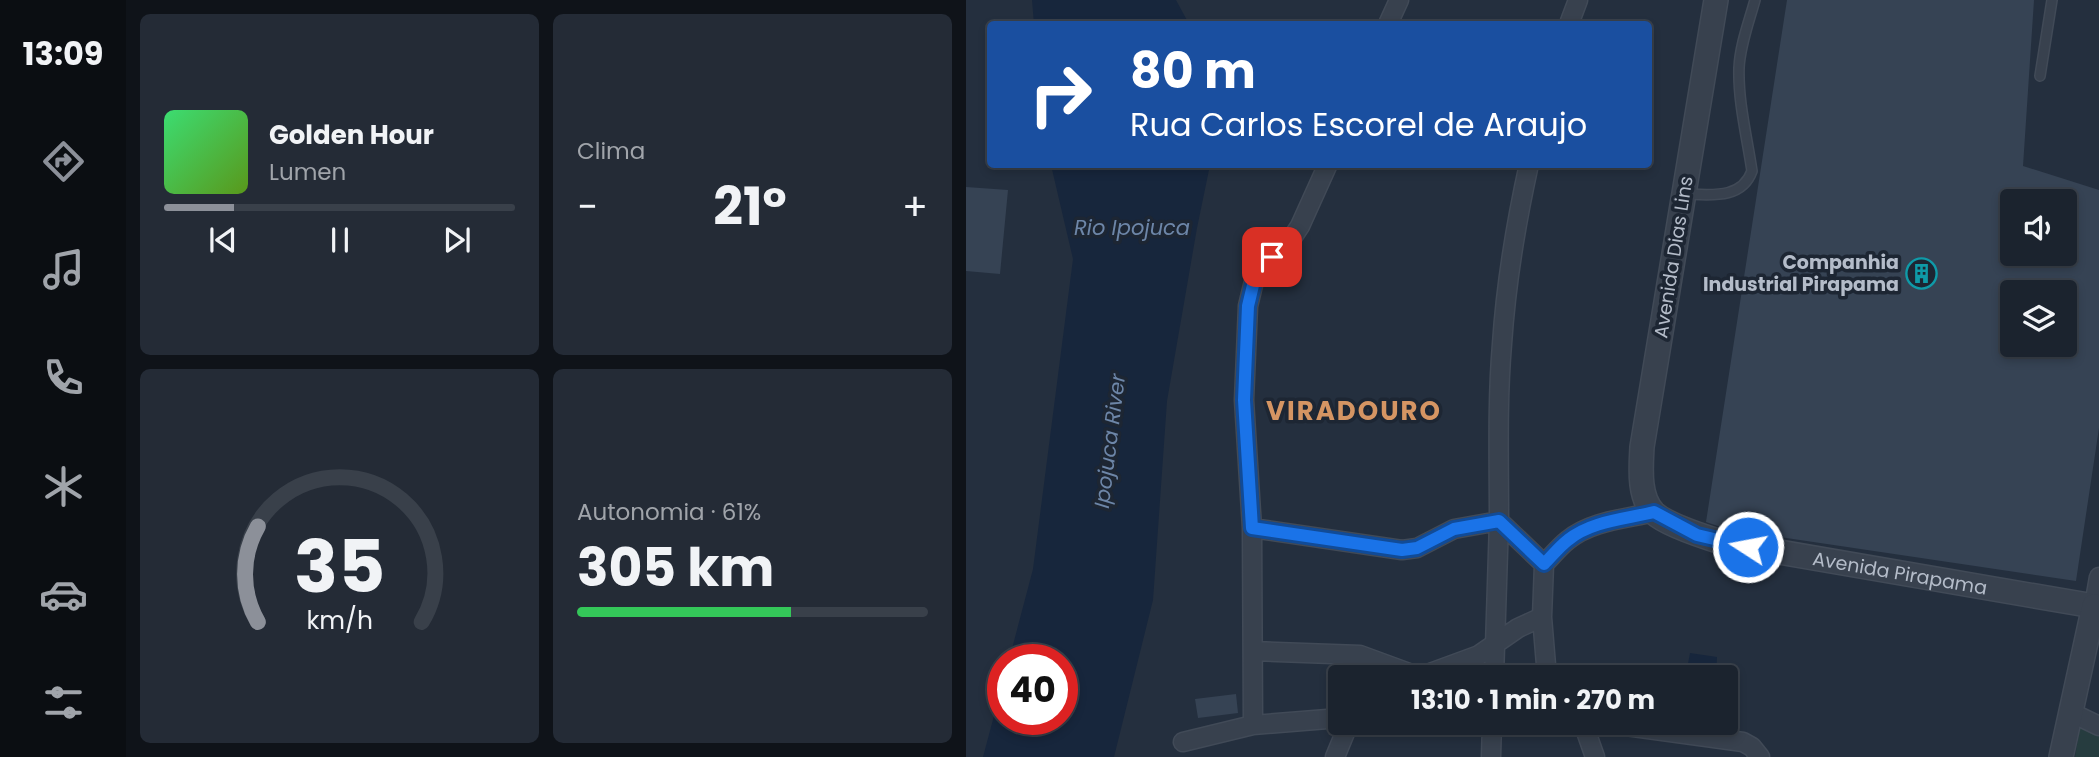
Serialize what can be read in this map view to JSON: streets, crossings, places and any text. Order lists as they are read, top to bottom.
{
  "streets": {
    "street": ["Avenida Dias Lins", "Avenida Pirapama"]
  },
  "crossings": [
    ["Avenida Dias Lins", "Avenida Pirapama"]
  ],
  "districts": ["VIRADOURO"],
  "water": ["Rio Ipojuca", "Ipojuca River"],
  "places": {
    "building": ["Companhia Industrial Pirapama"]
  },
  "page": {
    "tabs": "13:09",
    "tile": [
      "Clima",
      ["Autonomia · 61%", "305 km"]
    ],
    "turn": ["80 m", "Rua Carlos Escorel de Araujo"],
    "song": ["Golden Hour", "Lumen"],
    "heat": ["−", "21°", "+"],
    "limit": "40",
    "trip": "13:10 · 1 min · 270 m",
    "gauge": ["35", "km/h"]
  }
}
